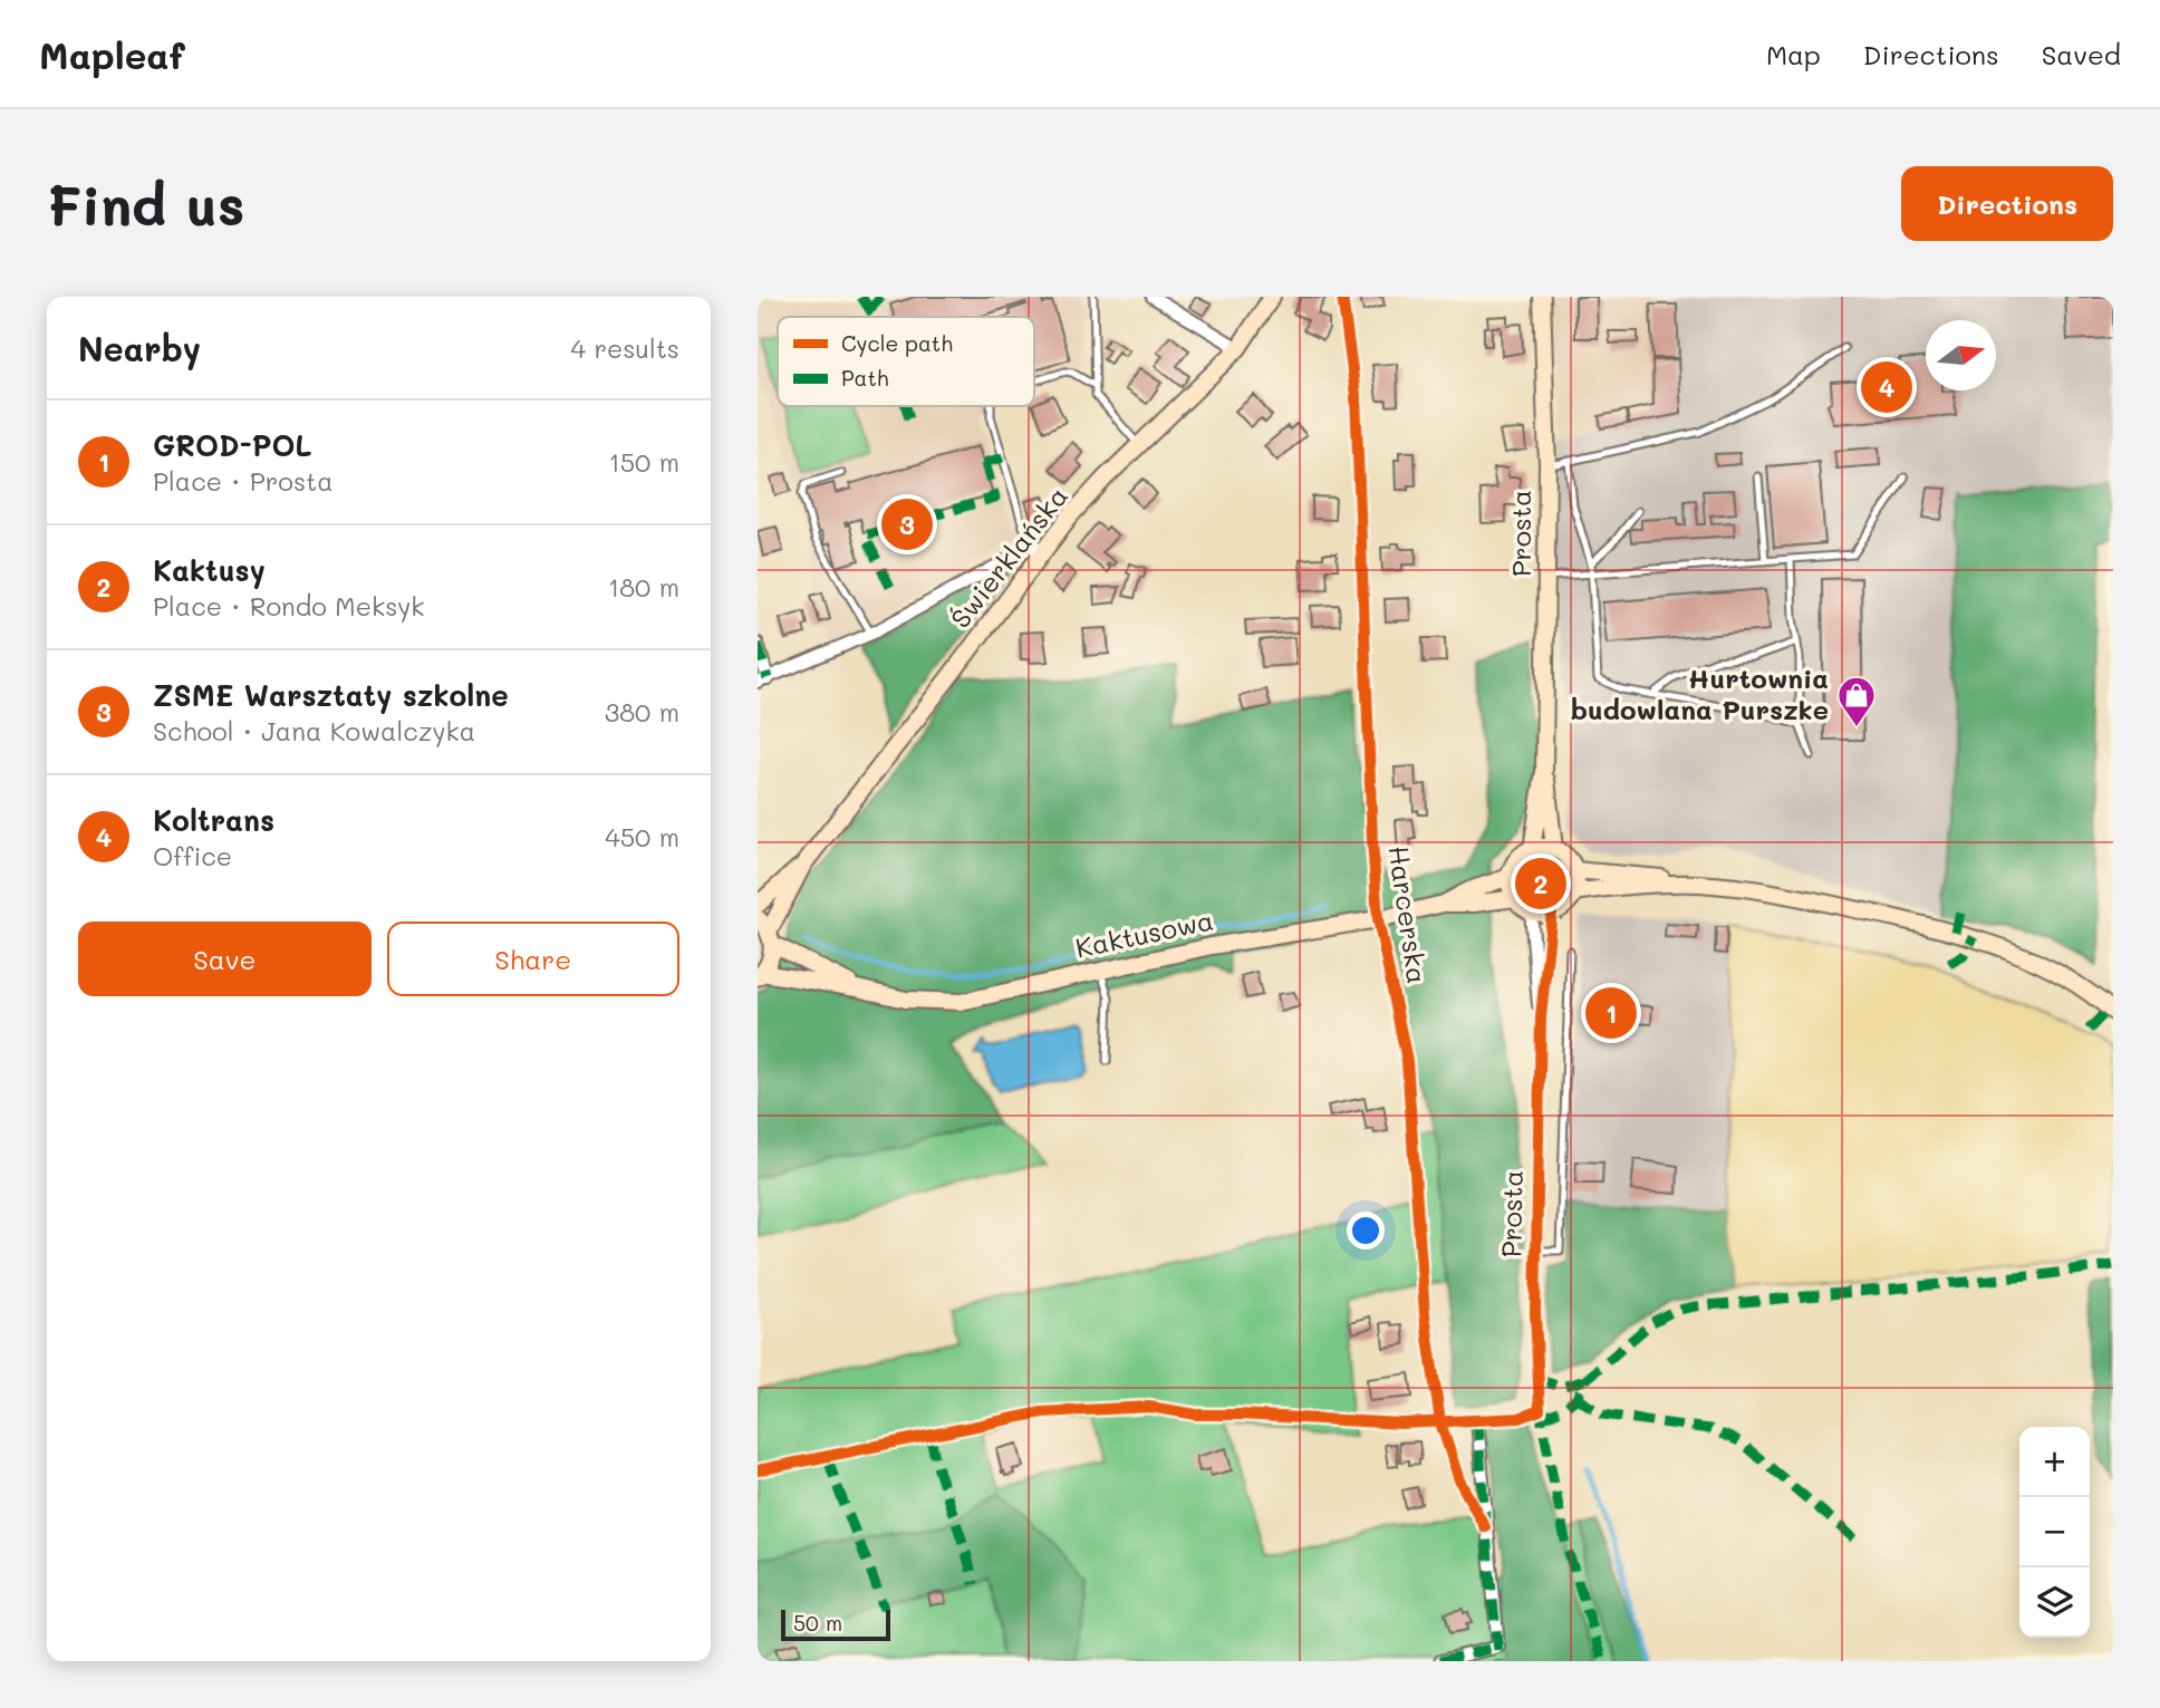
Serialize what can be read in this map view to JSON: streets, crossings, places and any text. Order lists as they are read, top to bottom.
{
  "streets": {
    "street": [
      "Prosta",
      "Świerklańska",
      "Harcerska",
      "Kaktusowa"
    ]
  },
  "crossings": [
    ["Prosta", "Harcerska"],
    ["Prosta", "Kaktusowa"],
    ["Świerklańska", "Kaktusowa"],
    ["Harcerska", "Kaktusowa"]
  ],
  "places": {
    "shop": ["Hurtownia budowlana Purszke"]
  },
  "legend": ["Cycle path", "Path"],
  "scale_bar": "50 m",
  "north": "right",
  "page": {
    "header": "Mapleaf",
    "nav": ["Map", "Directions", "Saved"],
    "buttons": [
      "Directions",
      ["Save", "Share"]
    ],
    "title": "Find us",
    "heading": ["Nearby", "4 results"],
    "pins": [
      "4",
      "3",
      "2",
      "1"
    ],
    "list": [
      {
        "mark": "1",
        "name": "GROD-POL",
        "note": "Place · Prosta",
        "value": "150 m"
      },
      {
        "mark": "2",
        "name": "Kaktusy",
        "note": "Place · Rondo Meksyk",
        "value": "180 m"
      },
      {
        "mark": "3",
        "name": "ZSME Warsztaty szkolne",
        "note": "School · Jana Kowalczyka",
        "value": "380 m"
      },
      {
        "mark": "4",
        "name": "Koltrans",
        "note": "Office",
        "value": "450 m"
      }
    ],
    "map_buttons": ["+", "−"],
    "scale": "50 m"
  }
}
